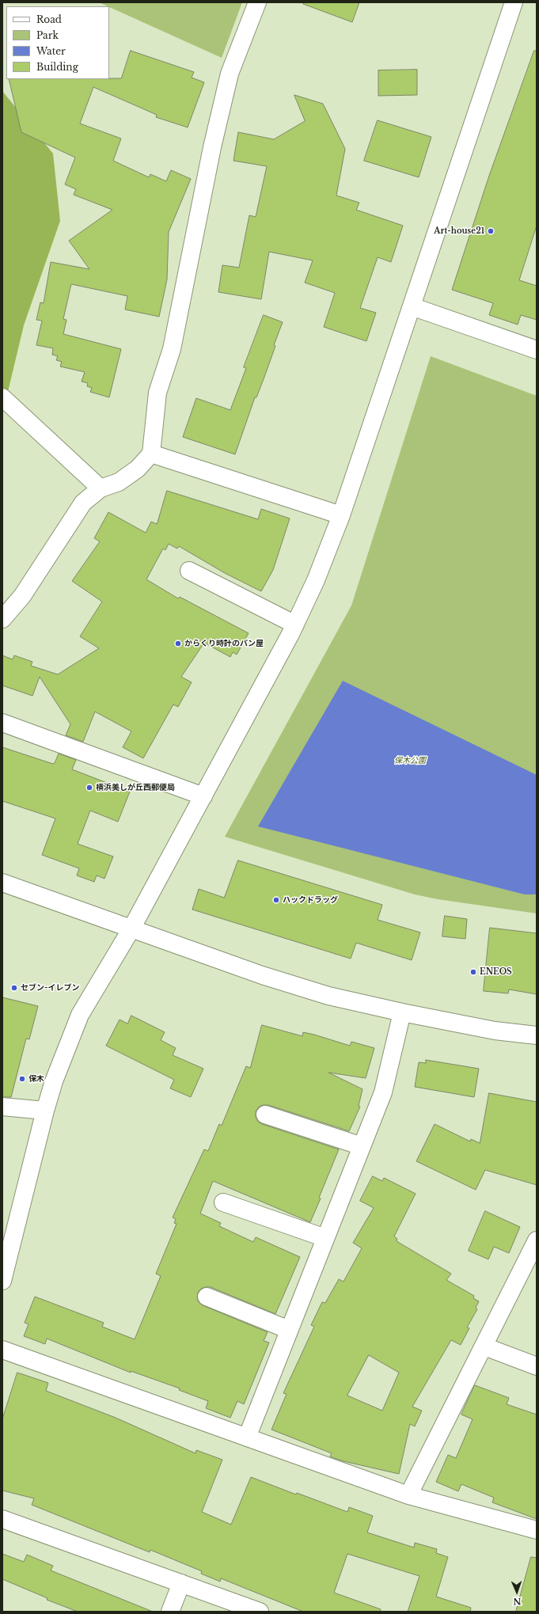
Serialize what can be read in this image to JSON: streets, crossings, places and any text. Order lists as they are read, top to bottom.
{
  "parks": ["保木公園"],
  "places": [
    "Art-house21",
    "からくり時計のパン屋",
    "横浜美しが丘西郵便局",
    "ハックドラッグ",
    "ENEOS",
    "セブン-イレブン",
    "保木"
  ],
  "legend": [
    "Road",
    "Park",
    "Water",
    "Building"
  ],
  "north": "bottom"
}
